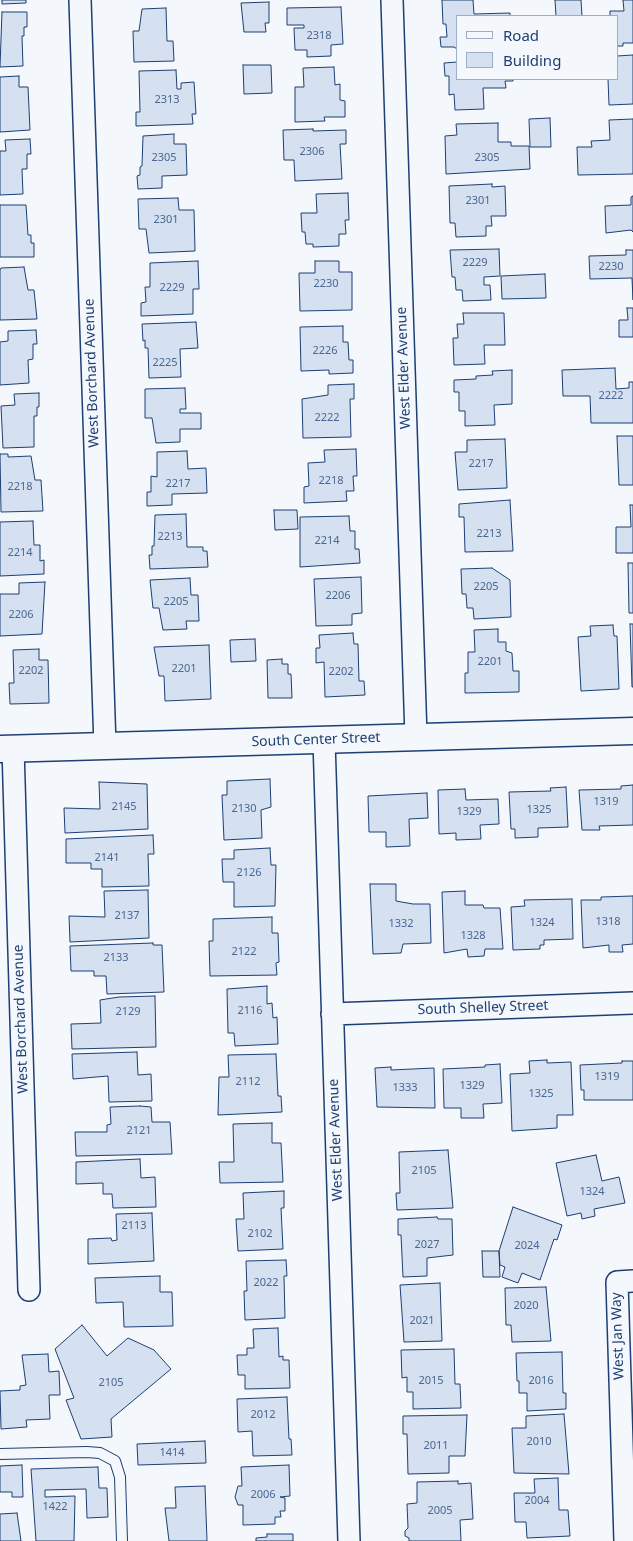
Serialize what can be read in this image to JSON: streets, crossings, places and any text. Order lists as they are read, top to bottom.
{
  "streets": {
    "street": [
      "West Elder Avenue",
      "West Borchard Avenue",
      "South Center Street",
      "South Shelley Street",
      "West Jan Way"
    ]
  },
  "crossings": [
    ["West Elder Avenue", "South Center Street"],
    ["West Elder Avenue", "South Shelley Street"],
    ["West Borchard Avenue", "South Center Street"]
  ],
  "house_numbers": [
    "2318",
    "2313",
    "2306",
    "2305",
    "2305",
    "2301",
    "2301",
    "2229",
    "2230",
    "2230",
    "2229",
    "2226",
    "2225",
    "2222",
    "2222",
    "2217",
    "2218",
    "2217",
    "2218",
    "2213",
    "2213",
    "2214",
    "2214",
    "2205",
    "2206",
    "2205",
    "2206",
    "2201",
    "2201",
    "2202",
    "2202",
    "1319",
    "2145",
    "2130",
    "1325",
    "1329",
    "2141",
    "2126",
    "2137",
    "1318",
    "1324",
    "1332",
    "1328",
    "2122",
    "2133",
    "2116",
    "2129",
    "1319",
    "2112",
    "1329",
    "1333",
    "1325",
    "2121",
    "2105",
    "1324",
    "2113",
    "2102",
    "2027",
    "2024",
    "2022",
    "2020",
    "2021",
    "2015",
    "2016",
    "2105",
    "2012",
    "2010",
    "2011",
    "1414",
    "2006",
    "2004",
    "1422",
    "2005"
  ],
  "legend": ["Road", "Building"]
}
